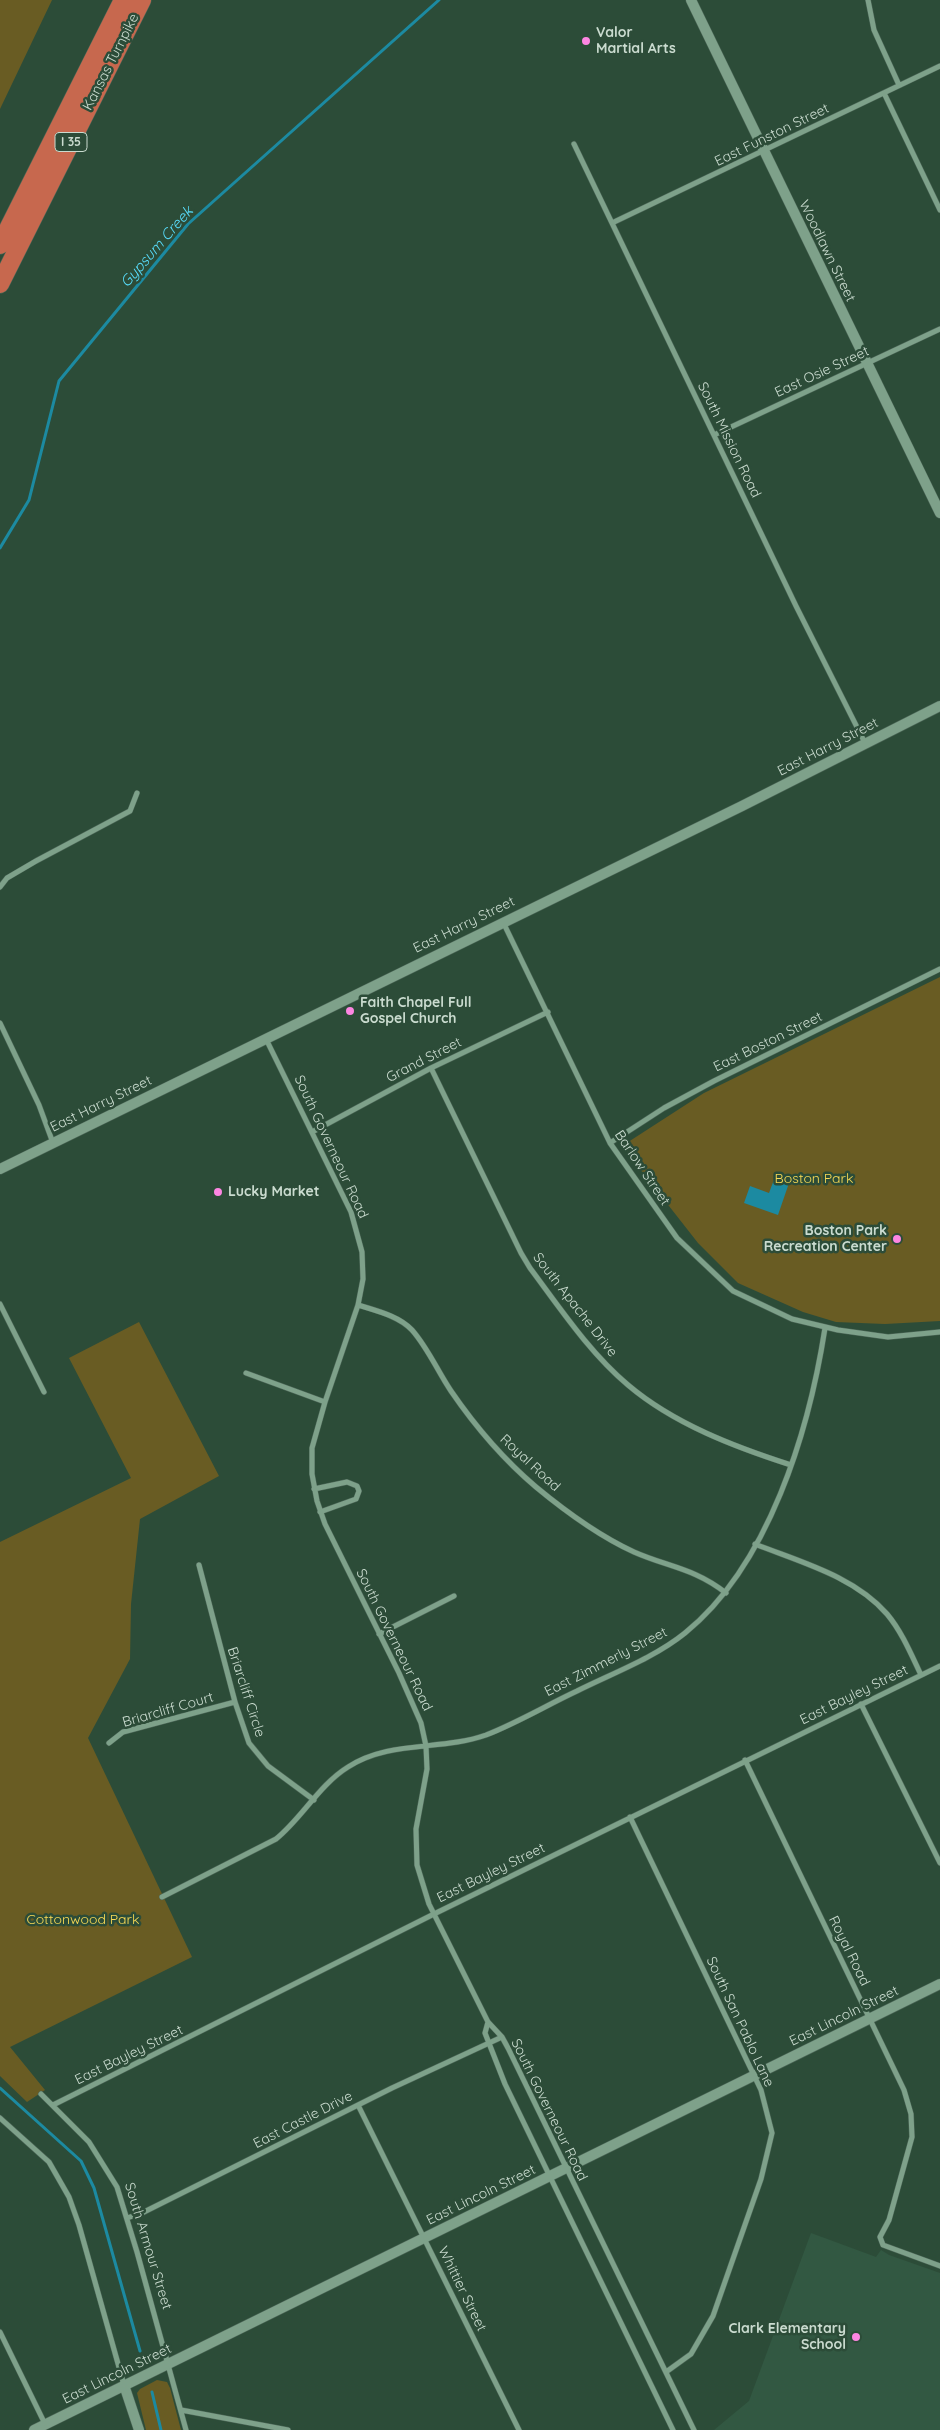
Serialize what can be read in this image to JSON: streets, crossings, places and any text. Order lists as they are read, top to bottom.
{
  "streets": {
    "highway": ["Kansas Turnpike", "I 35"],
    "street": [
      "East Funston Street",
      "Woodlawn Street",
      "East Osie Street",
      "South Mission Road",
      "East Harry Street",
      "East Boston Street",
      "Grand Street",
      "South Governeour Road",
      "Barlow Street",
      "South Apache Drive",
      "Royal Road",
      "East Zimmerly Street",
      "Briarcliff Circle",
      "East Bayley Street",
      "Briarcliff Court",
      "East Lincoln Street",
      "South San Pablo Lane",
      "East Castle Drive",
      "South Armour Street",
      "Whittier Street"
    ]
  },
  "crossings": [
    ["East Funston Street", "Woodlawn Street"],
    ["East Funston Street", "South Mission Road"],
    ["Woodlawn Street", "East Osie Street"],
    ["East Osie Street", "South Mission Road"],
    ["South Mission Road", "East Harry Street"],
    ["East Harry Street", "South Governeour Road"],
    ["East Harry Street", "Barlow Street"],
    ["East Boston Street", "Barlow Street"],
    ["Grand Street", "South Governeour Road"],
    ["Grand Street", "Barlow Street"],
    ["Grand Street", "South Apache Drive"],
    ["South Governeour Road", "Royal Road"],
    ["South Governeour Road", "East Zimmerly Street"],
    ["South Governeour Road", "East Bayley Street"],
    ["South Governeour Road", "East Lincoln Street"],
    ["South Governeour Road", "South San Pablo Lane"],
    ["South Governeour Road", "East Castle Drive"],
    ["Barlow Street", "East Zimmerly Street"],
    ["South Apache Drive", "East Zimmerly Street"],
    ["Royal Road", "East Zimmerly Street"],
    ["Royal Road", "East Bayley Street"],
    ["Royal Road", "East Lincoln Street"],
    ["East Zimmerly Street", "Briarcliff Circle"],
    ["Briarcliff Circle", "Briarcliff Court"],
    ["East Bayley Street", "South San Pablo Lane"],
    ["East Bayley Street", "South Armour Street"],
    ["East Lincoln Street", "South San Pablo Lane"],
    ["East Lincoln Street", "South Armour Street"],
    ["East Lincoln Street", "Whittier Street"],
    ["East Castle Drive", "South Armour Street"],
    ["East Castle Drive", "Whittier Street"]
  ],
  "water": ["Gypsum Creek"],
  "parks": ["Boston Park", "Cottonwood Park"],
  "places": [
    "Valor Martial Arts",
    "Faith Chapel Full Gospel Church",
    "Lucky Market",
    "Boston Park Recreation Center",
    "Clark Elementary School"
  ]
}
